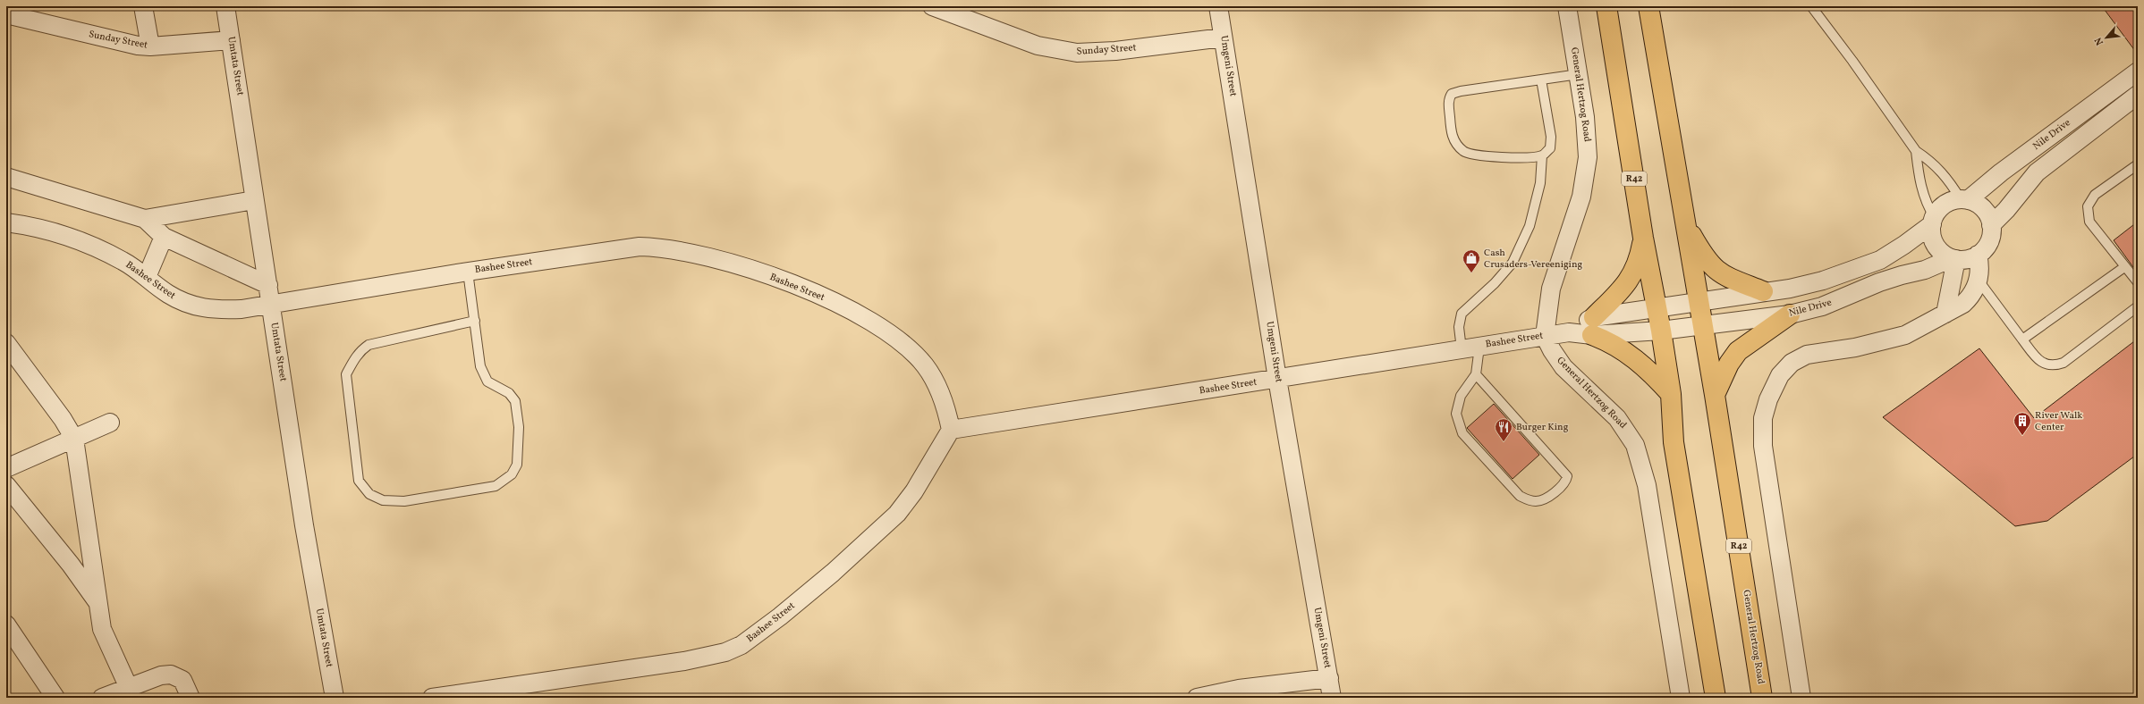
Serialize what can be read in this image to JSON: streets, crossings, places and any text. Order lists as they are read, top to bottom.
{
  "streets": {
    "main road": ["General Hertzog Road", "R42"],
    "street": [
      "Sunday Street",
      "Umtata Street",
      "Umgeni Street",
      "Nile Drive",
      "Bashee Street"
    ]
  },
  "crossings": [
    ["Sunday Street", "Umtata Street"],
    ["Sunday Street", "Umgeni Street"],
    ["Umtata Street", "Bashee Street"],
    ["Umgeni Street", "Bashee Street"],
    ["General Hertzog Road", "Nile Drive"],
    ["General Hertzog Road", "Bashee Street"],
    ["Nile Drive", "R42"],
    ["Nile Drive", "Bashee Street"],
    ["R42", "Bashee Street"]
  ],
  "places": {
    "shop": ["Cash Crusaders-Vereeniging"],
    "building": ["River Walk Center"],
    "restaurant": ["Burger King"]
  },
  "north": "bottom left"
}
